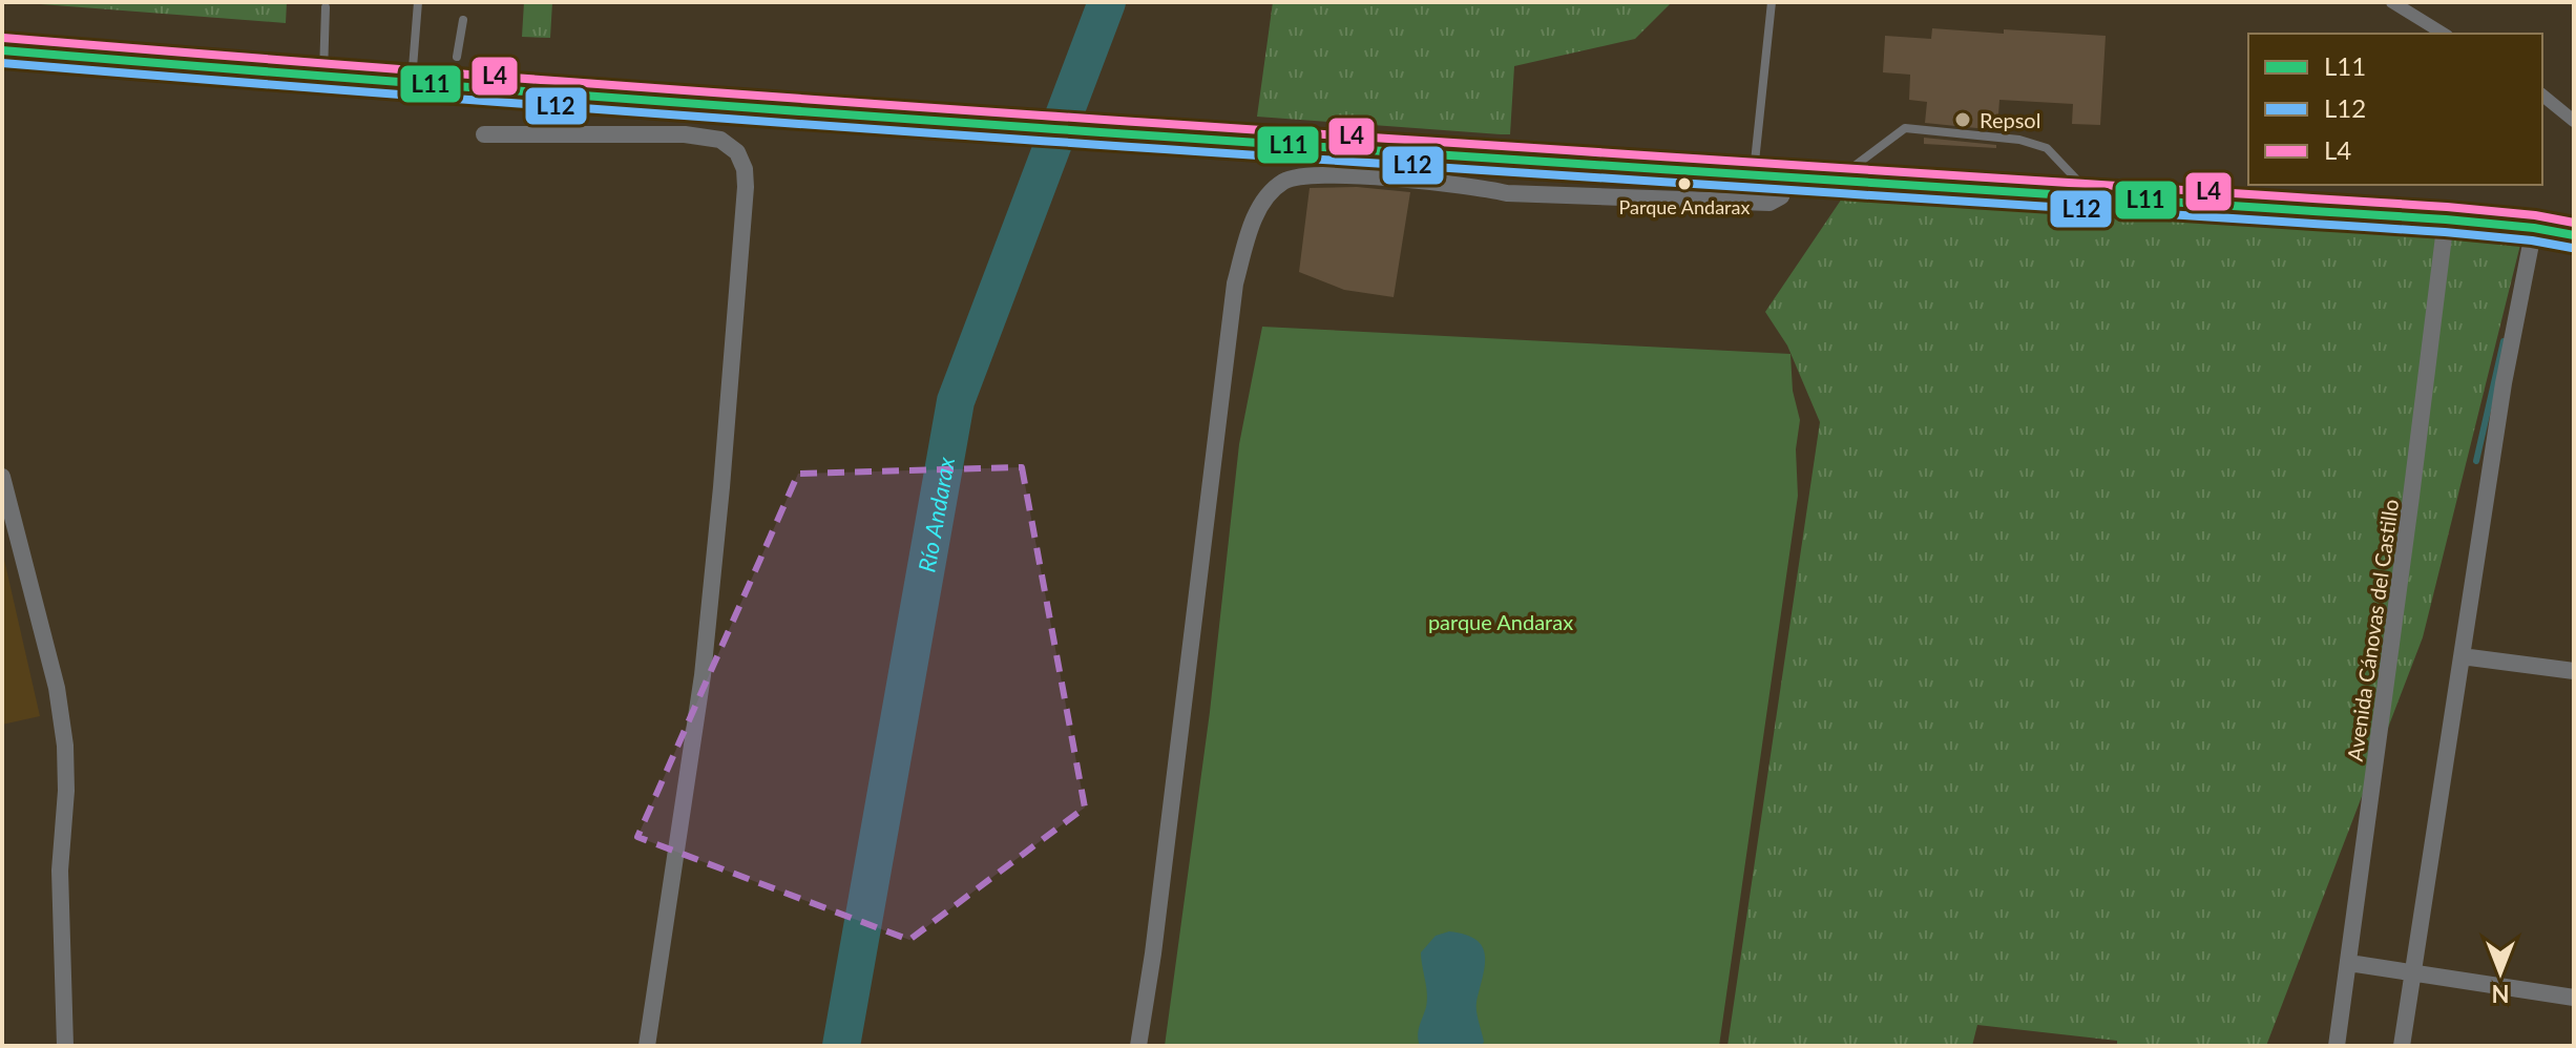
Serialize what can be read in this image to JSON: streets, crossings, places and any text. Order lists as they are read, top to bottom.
{
  "streets": {
    "street": ["Avenida Cánovas del Castillo"]
  },
  "water": ["Río Andarax"],
  "parks": ["parque Andarax"],
  "places": ["Repsol", "Parque Andarax"],
  "lines": ["transit line L4", "transit line L11", "transit line L12"],
  "legend": ["L11", "L12", "L4"],
  "north": "bottom"
}
